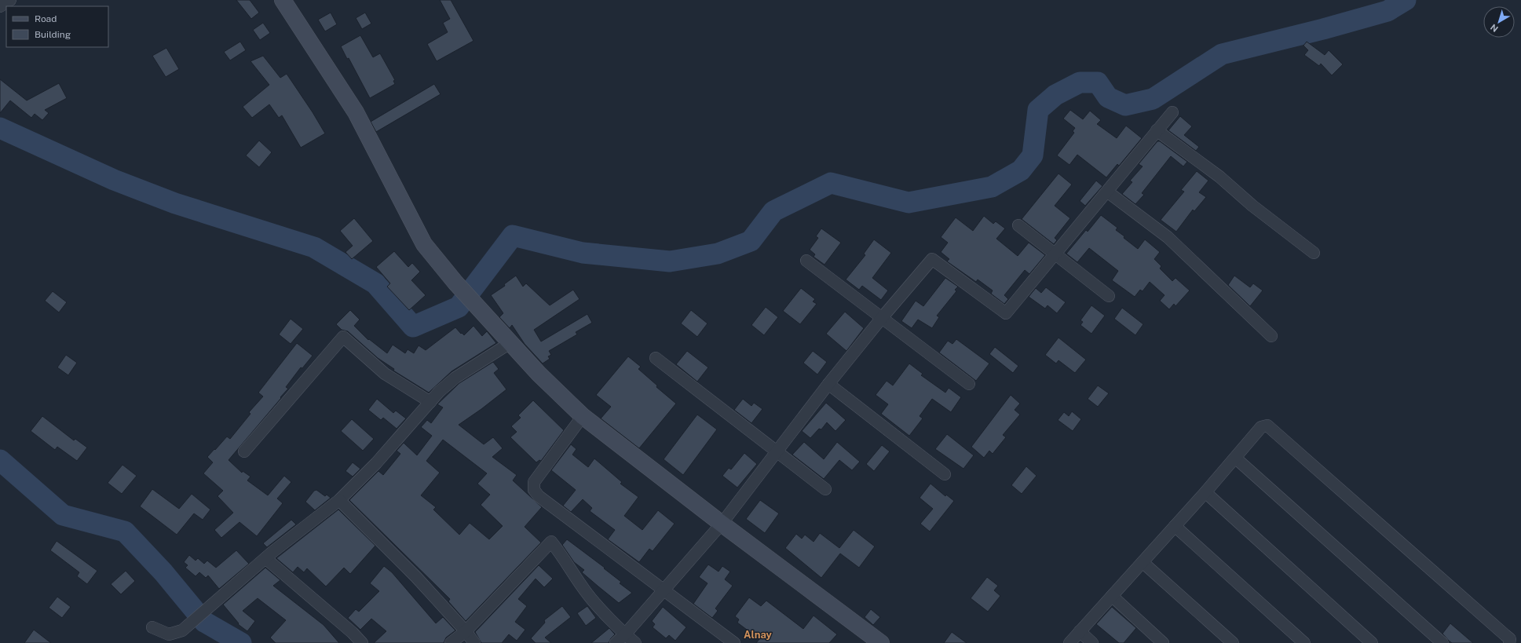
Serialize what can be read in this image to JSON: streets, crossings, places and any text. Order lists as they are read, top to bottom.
{
  "districts": ["Alnay"],
  "legend": ["Road", "Building"],
  "north": "bottom left"
}
